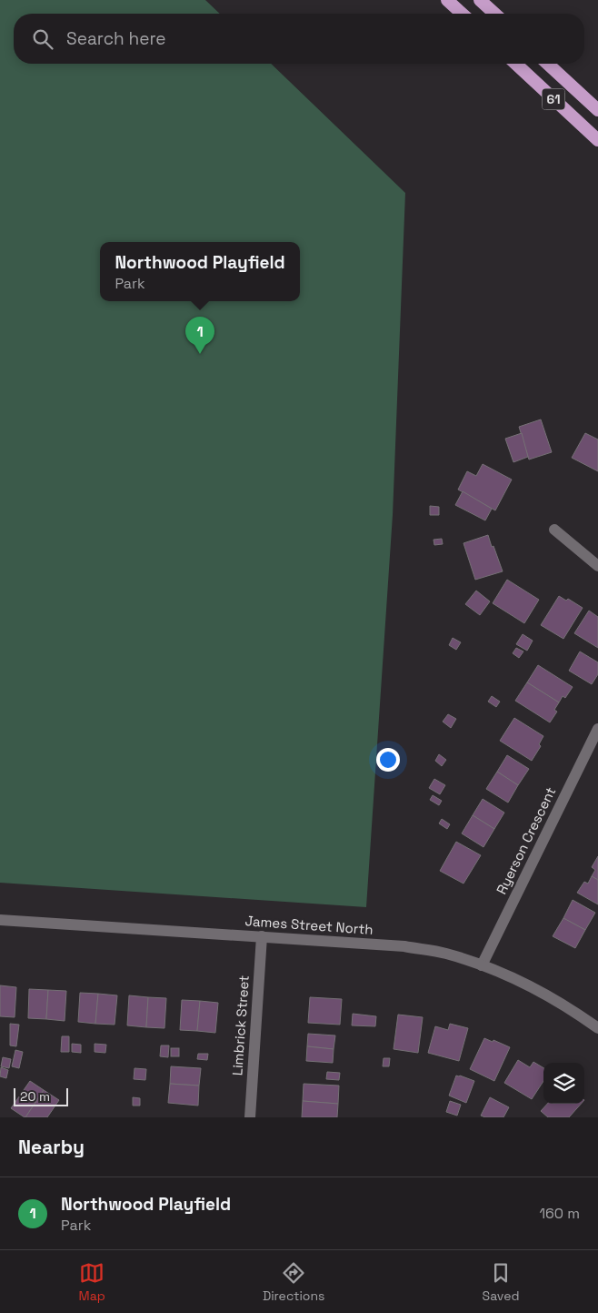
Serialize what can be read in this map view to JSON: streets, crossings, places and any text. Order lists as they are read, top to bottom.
{
  "streets": {
    "highway": ["61"],
    "street": ["Ryerson Crescent", "James Street North", "Limbrick Street"]
  },
  "crossings": [
    ["Ryerson Crescent", "James Street North"],
    ["James Street North", "Limbrick Street"]
  ],
  "scale_bar": "20 m",
  "page": {
    "search": "Search here",
    "popup": ["Northwood Playfield", "Park"],
    "pins": "1",
    "scale": "20 m",
    "heading": "Nearby",
    "list": [
      {
        "mark": "1",
        "name": "Northwood Playfield",
        "note": "Park",
        "value": "160 m"
      }
    ],
    "nav": ["Map", "Directions", "Saved"]
  }
}
